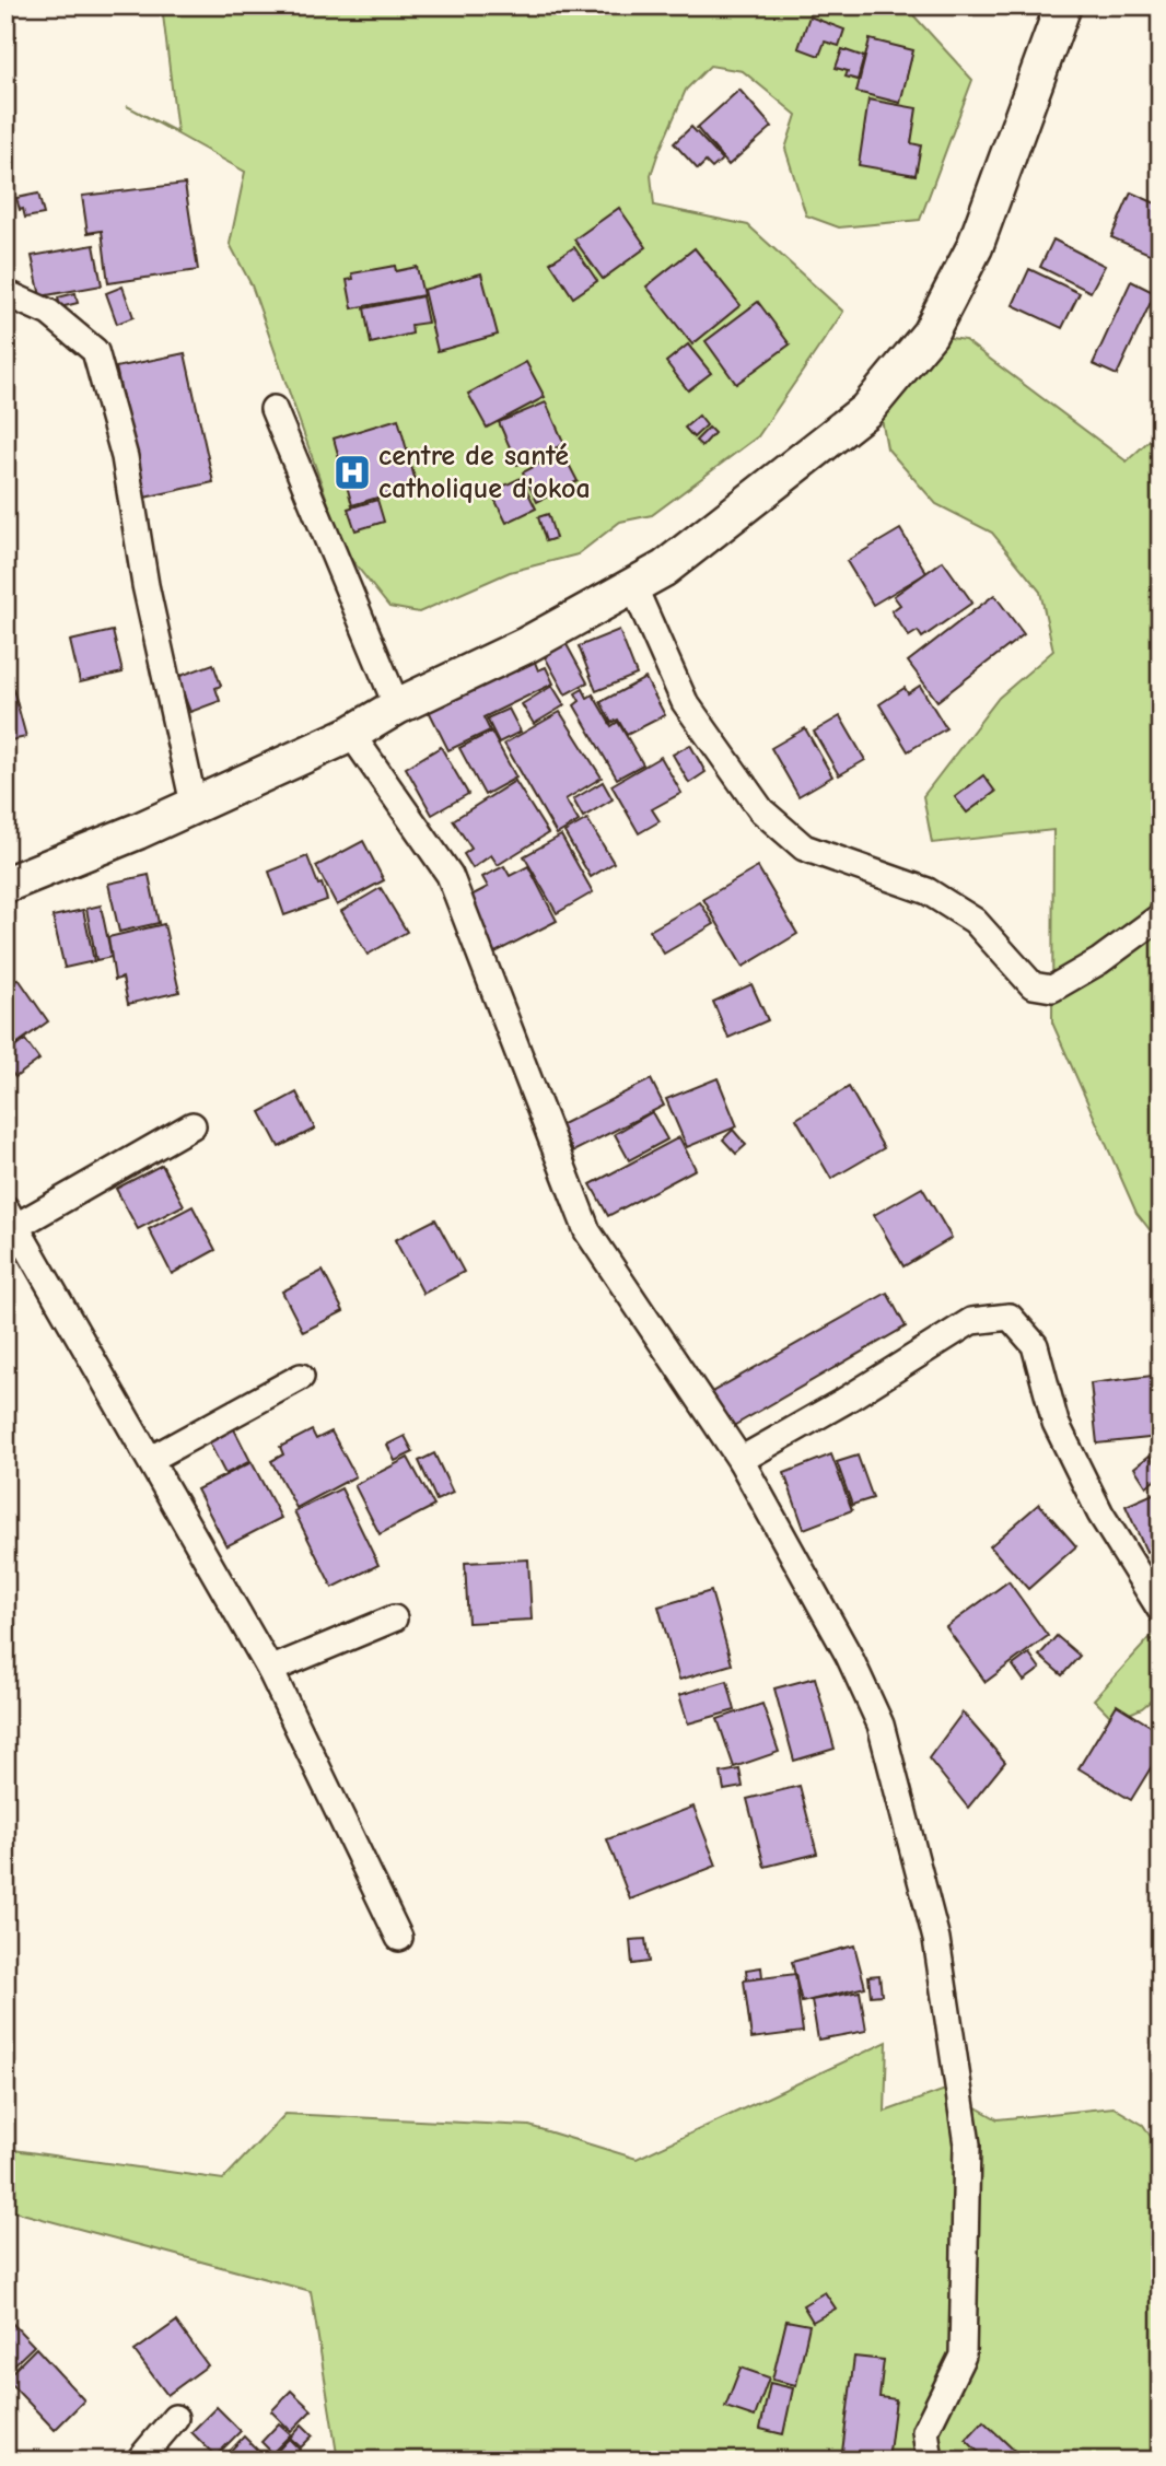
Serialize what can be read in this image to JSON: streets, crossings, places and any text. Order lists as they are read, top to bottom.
{
  "places": {
    "hospital": ["centre de santé catholique d'okoa"]
  }
}
